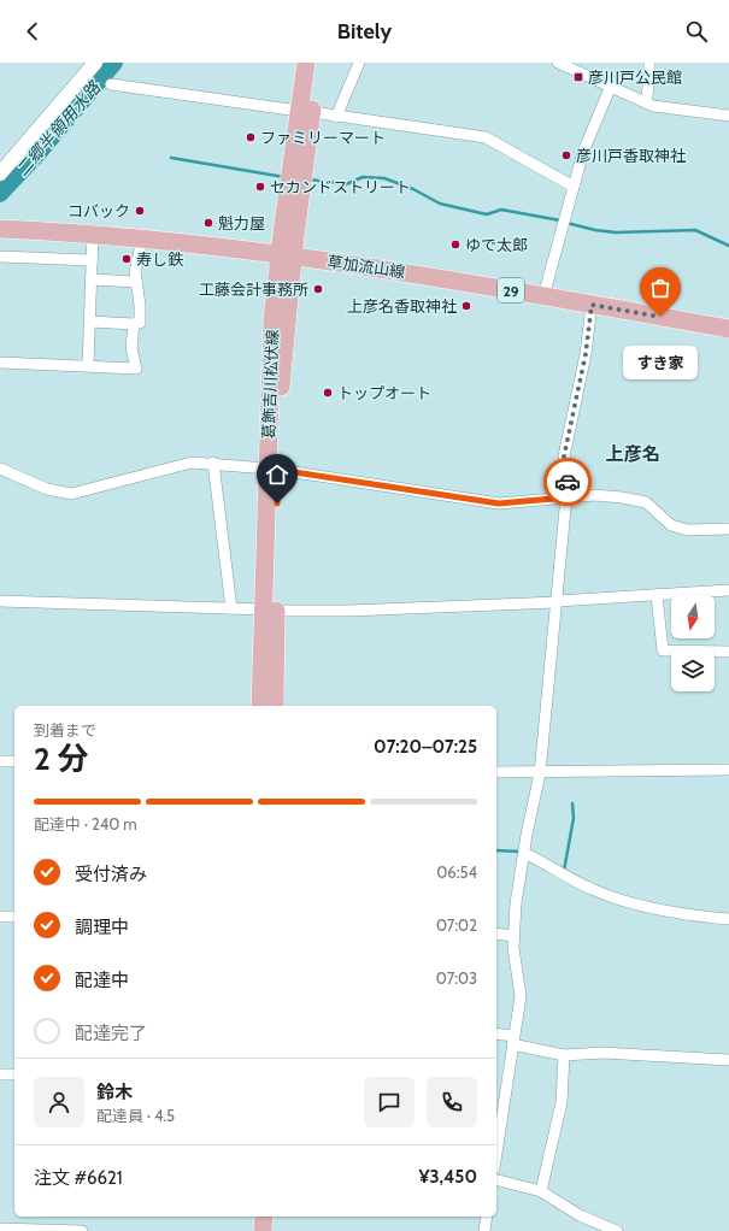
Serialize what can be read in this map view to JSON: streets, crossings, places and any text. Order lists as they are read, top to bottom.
{
  "streets": {
    "main road": ["草加流山線", "29", "葛飾吉川松伏線"]
  },
  "crossings": [
    ["草加流山線", "葛飾吉川松伏線"]
  ],
  "districts": ["上彦名"],
  "water": ["二郷半領用水路"],
  "places": {
    "transit": ["彦川戸公民館"],
    "other": [
      "ファミリーマート",
      "彦川戸香取神社",
      "セカンドストリート",
      "コバック",
      "魁力屋",
      "ゆで太郎",
      "寿し鉄",
      "工藤会計事務所",
      "上彦名香取神社",
      "すき家",
      "トップオート"
    ]
  },
  "north": "bottom",
  "page": {
    "header": "Bitely",
    "bubble": "すき家",
    "heading": ["2 分", "到着まで", "07:20–07:25"],
    "panel": [
      "鈴木",
      "配達員 · 4.5",
      "注文 #6621",
      "¥3,450"
    ],
    "bar": "配達中 · 240 m",
    "list": [
      ["受付済み", "06:54"],
      ["調理中", "07:02"],
      ["配達中", "07:03"],
      "配達完了"
    ]
  }
}
